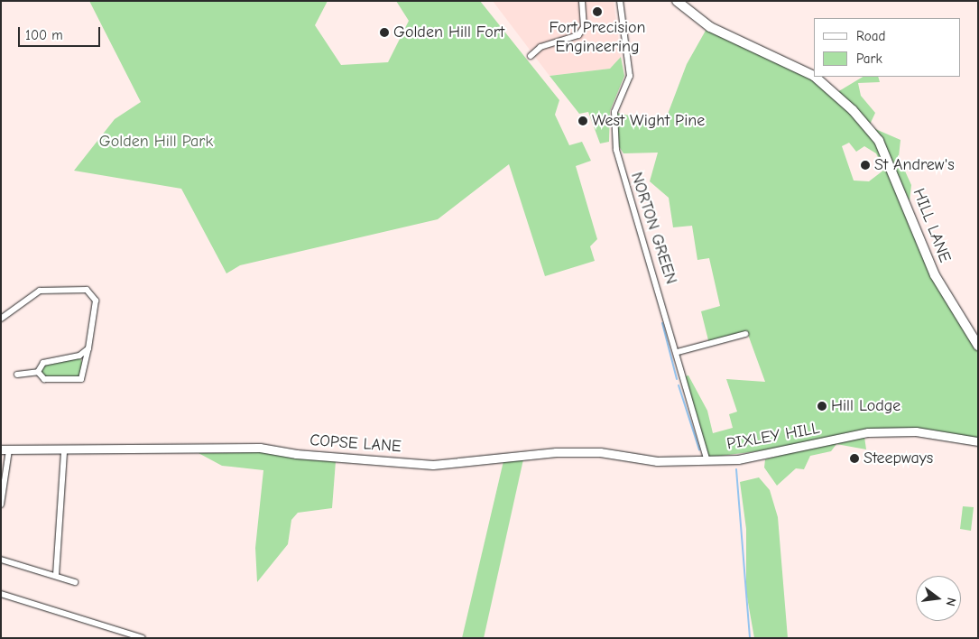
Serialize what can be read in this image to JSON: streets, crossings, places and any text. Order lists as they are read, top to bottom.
{
  "streets": {
    "main road": ["HILL LANE"],
    "street": ["NORTON GREEN", "PIXLEY HILL", "COPSE LANE"]
  },
  "crossings": [
    ["NORTON GREEN", "PIXLEY HILL"],
    ["NORTON GREEN", "COPSE LANE"],
    ["PIXLEY HILL", "COPSE LANE"]
  ],
  "parks": ["Golden Hill Park"],
  "places": [
    "Fort Precision Engineering",
    "Golden Hill Fort",
    "West Wight Pine",
    "St Andrew's",
    "Hill Lodge",
    "Steepways"
  ],
  "legend": ["Road", "Park"],
  "scale_bar": "100 m",
  "north": "right"
}
